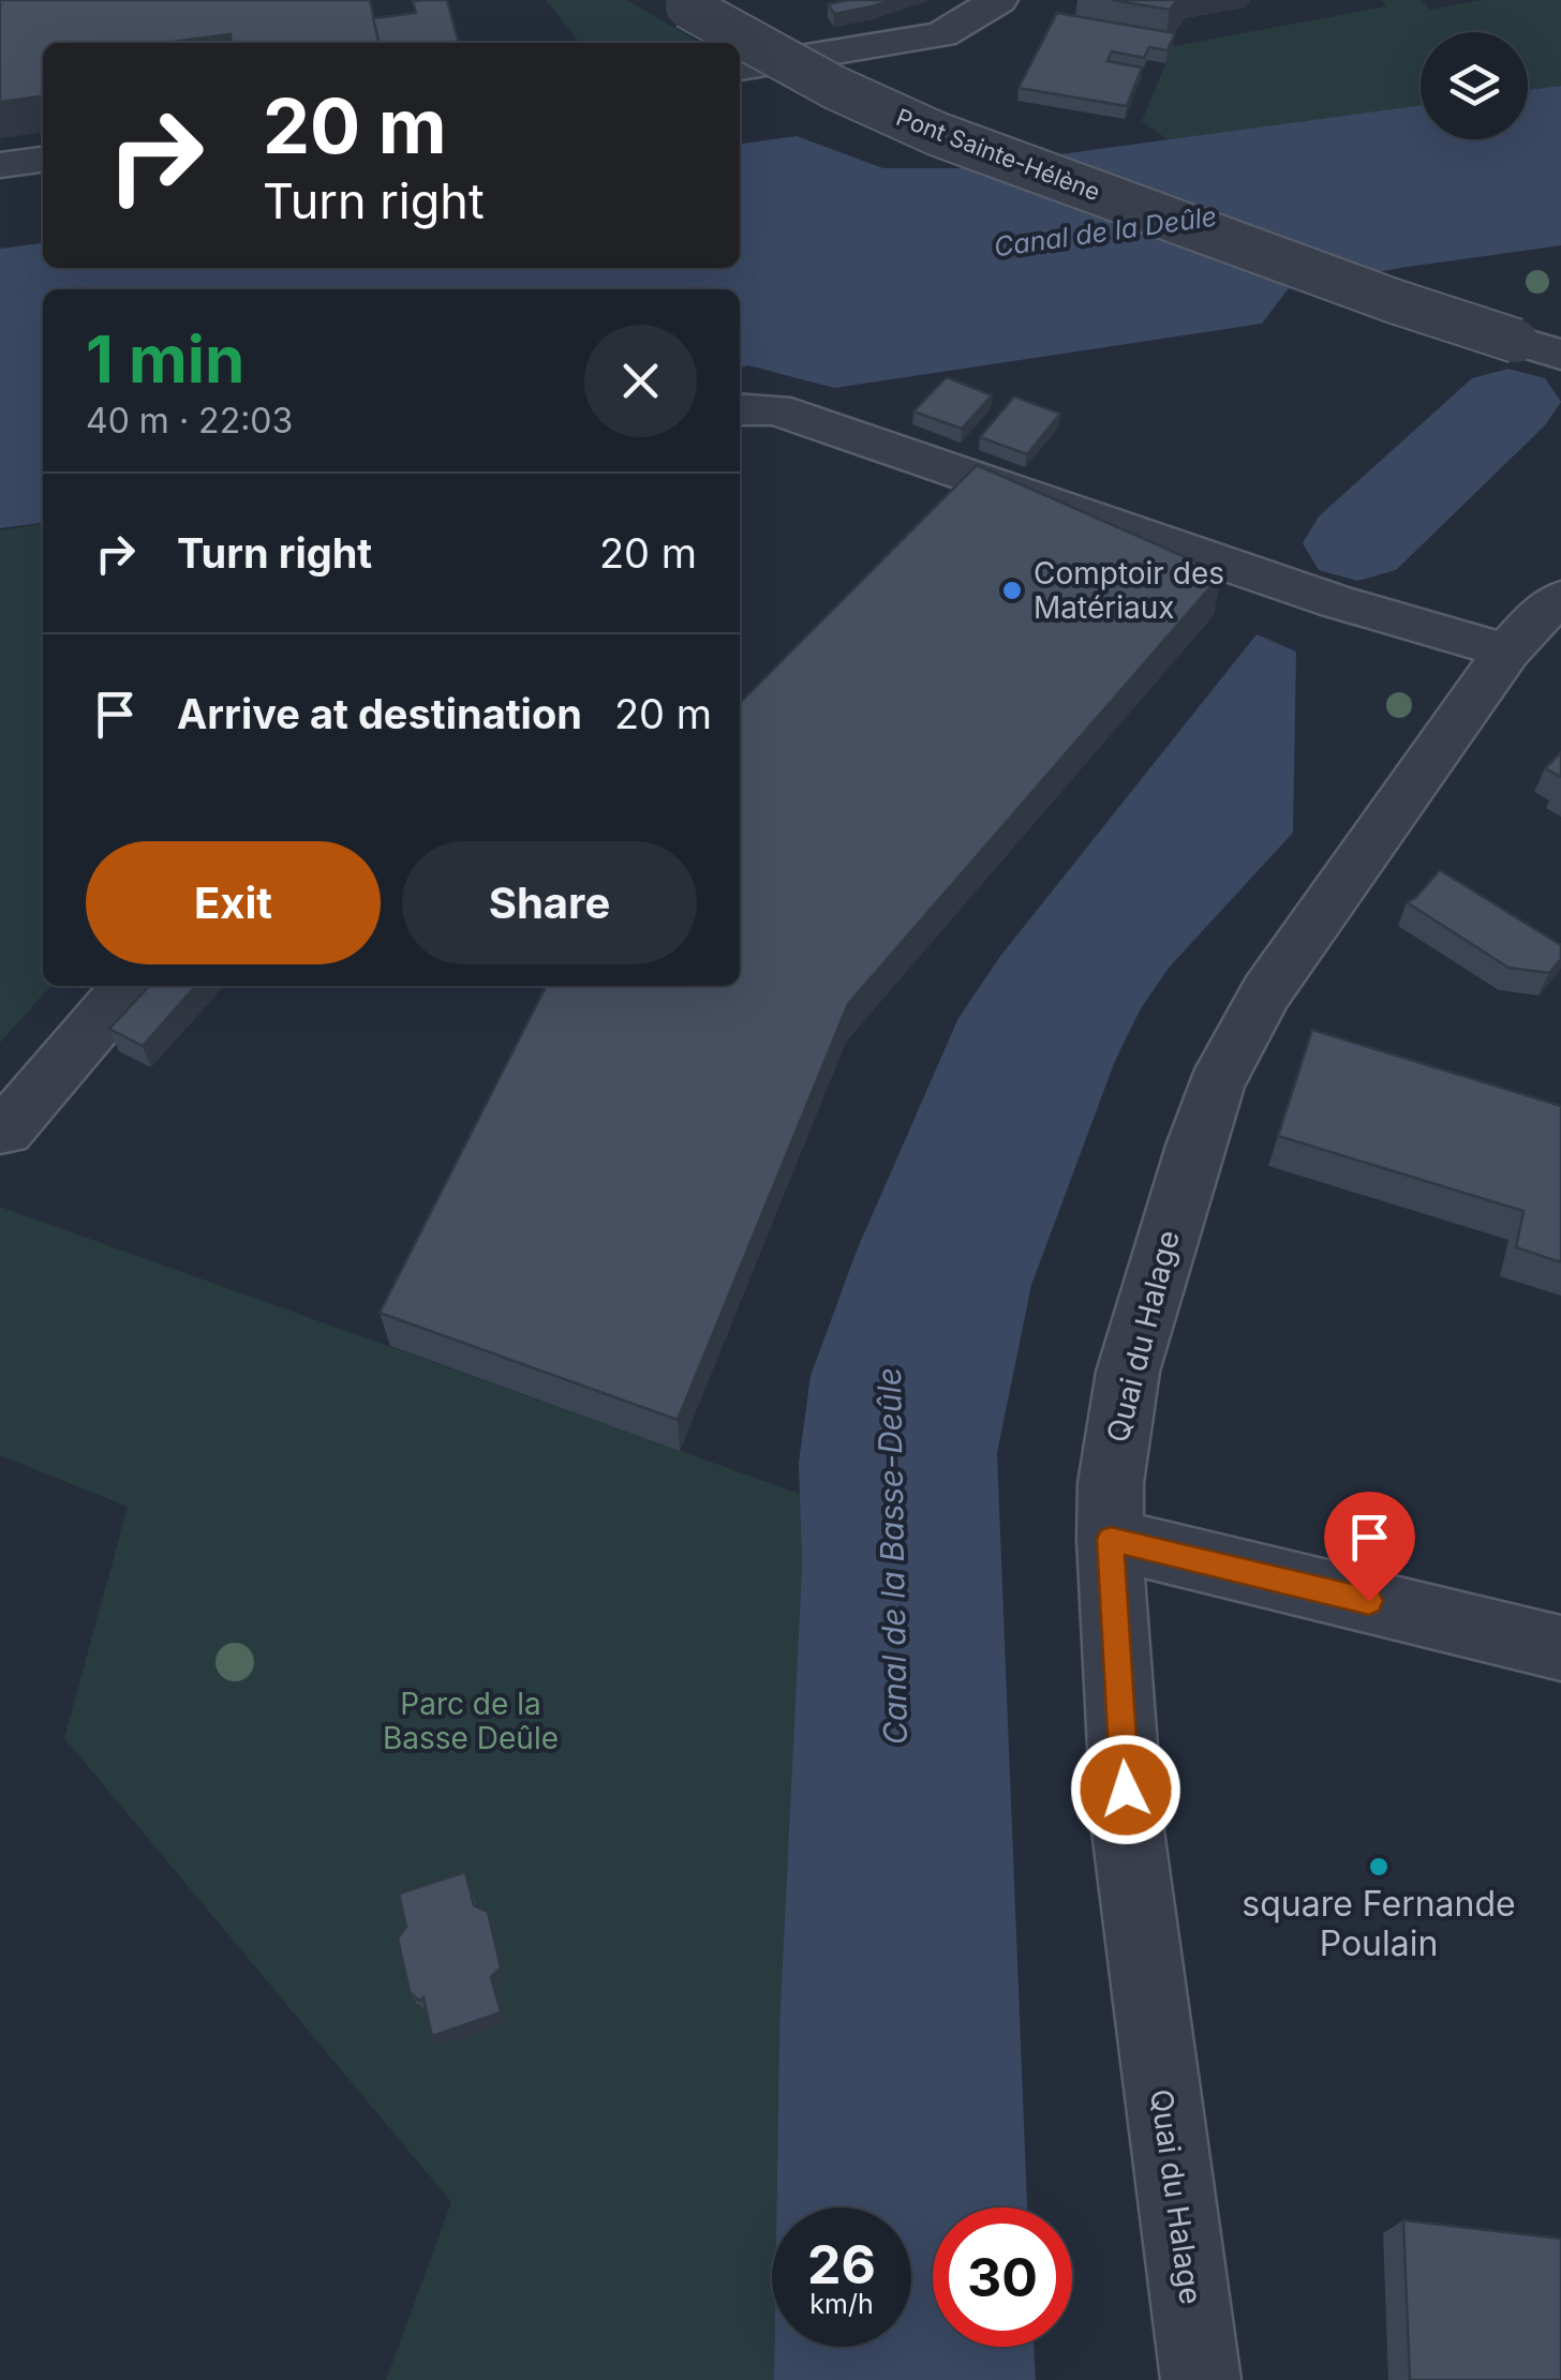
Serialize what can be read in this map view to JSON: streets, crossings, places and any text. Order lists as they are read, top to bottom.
{
  "streets": {
    "street": ["Pont Sainte-Hélène", "Quai du Halage"]
  },
  "water": ["Canal de la Deûle", "Canal de la Basse-Deûle"],
  "parks": ["Parc de la Basse Deûle"],
  "places": ["Comptoir des Matériaux", "square Fernande Poulain"],
  "page": {
    "turn": ["20 m", "Turn right"],
    "heading": ["1 min", "40 m · 22:03"],
    "list": [
      {
        "name": "Turn right",
        "value": "20 m"
      },
      {
        "name": "Arrive at destination",
        "value": "20 m"
      }
    ],
    "buttons": ["Exit", "Share"],
    "speed": "26 km/h",
    "limit": "30"
  }
}
